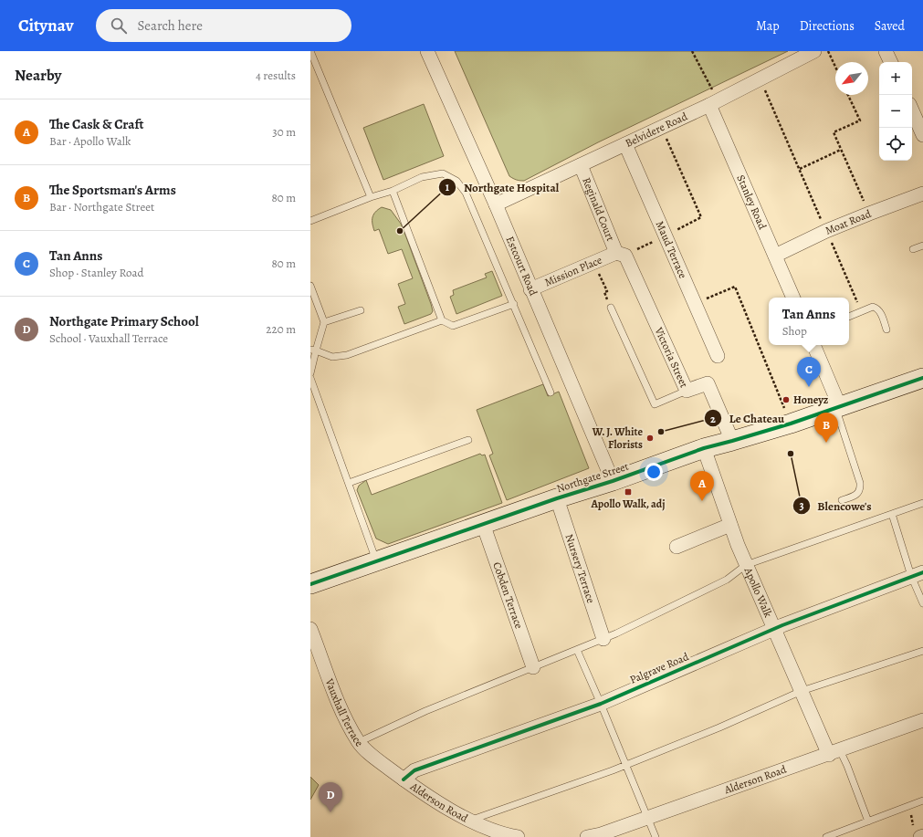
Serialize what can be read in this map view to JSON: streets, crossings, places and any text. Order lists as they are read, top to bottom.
{
  "streets": {
    "street": [
      "Belvidere Road",
      "Stanley Road",
      "Reginald Court",
      "Moat Road",
      "Maud Terrace",
      "Estcourt Road",
      "Mission Place",
      "Victoria Street",
      "Northgate Street",
      "Nursery Terrace",
      "Apollo Walk",
      "Cobden Terrace",
      "Palgrave Road",
      "Vauxhall Terrace",
      "Alderson Road"
    ]
  },
  "crossings": [
    ["Belvidere Road", "Stanley Road"],
    ["Belvidere Road", "Reginald Court"],
    ["Belvidere Road", "Maud Terrace"],
    ["Belvidere Road", "Estcourt Road"],
    ["Stanley Road", "Moat Road"],
    ["Reginald Court", "Mission Place"],
    ["Reginald Court", "Victoria Street"],
    ["Estcourt Road", "Mission Place"],
    ["Estcourt Road", "Northgate Street"],
    ["Mission Place", "Victoria Street"],
    ["Victoria Street", "Northgate Street"],
    ["Northgate Street", "Nursery Terrace"],
    ["Northgate Street", "Apollo Walk"],
    ["Northgate Street", "Cobden Terrace"],
    ["Apollo Walk", "Palgrave Road"],
    ["Apollo Walk", "Alderson Road"],
    ["Palgrave Road", "Vauxhall Terrace"],
    ["Palgrave Road", "Alderson Road"],
    ["Vauxhall Terrace", "Alderson Road"]
  ],
  "places": {
    "other": [
      "Northgate Hospital",
      "Honeyz",
      "Le Chateau",
      "W. J. White Florists",
      "Blencowe's"
    ],
    "transit": ["Apollo Walk, adj"]
  },
  "north": "bottom left",
  "page": {
    "header": "Citynav",
    "search": "Search here",
    "nav": ["Map", "Directions", "Saved"],
    "heading": ["Nearby", "4 results"],
    "map_buttons": ["+", "−"],
    "list": [
      {
        "mark": "A",
        "name": "The Cask & Craft",
        "note": "Bar · Apollo Walk",
        "value": "30 m"
      },
      {
        "mark": "B",
        "name": "The Sportsman's Arms",
        "note": "Bar · Northgate Street",
        "value": "80 m"
      },
      {
        "mark": "C",
        "name": "Tan Anns",
        "note": "Shop · Stanley Road",
        "value": "80 m"
      },
      {
        "mark": "D",
        "name": "Northgate Primary School",
        "note": "School · Vauxhall Terrace",
        "value": "220 m"
      }
    ],
    "popup": ["Tan Anns", "Shop"],
    "pins": [
      "C",
      "B",
      "A",
      "D"
    ]
  }
}
